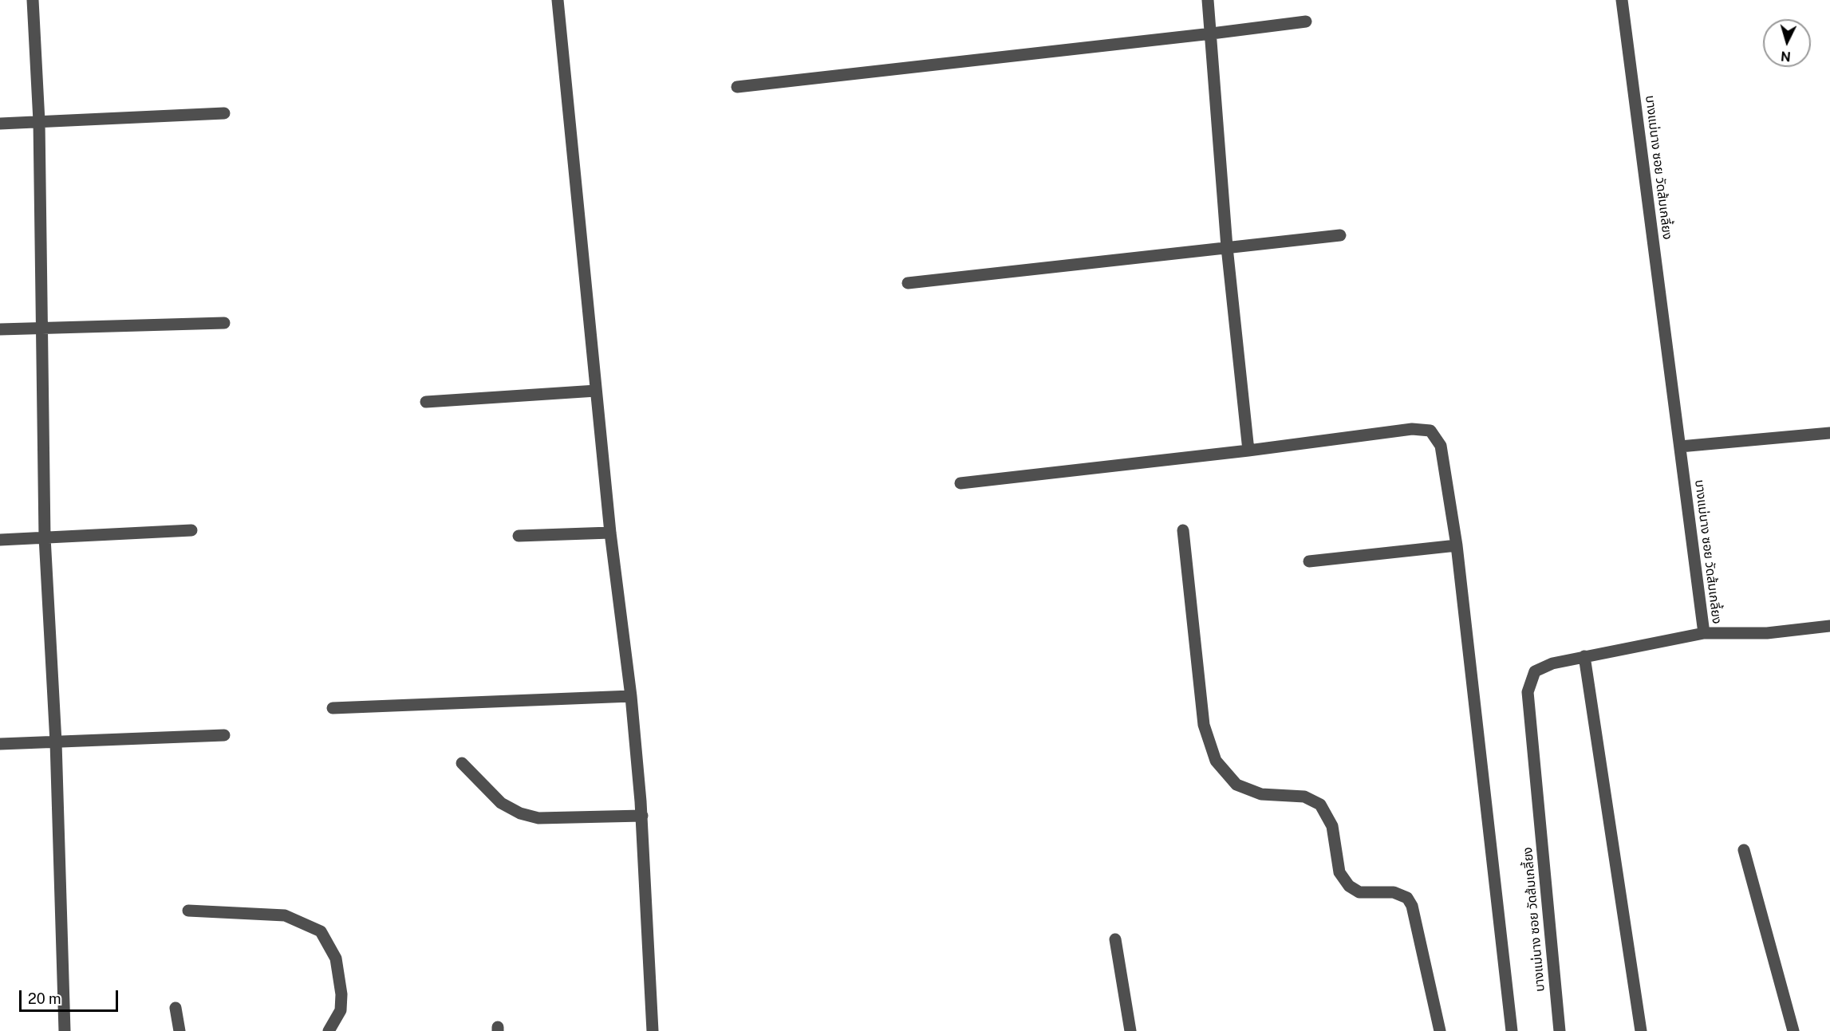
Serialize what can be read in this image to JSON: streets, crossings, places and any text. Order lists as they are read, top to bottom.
{
  "streets": {
    "street": ["บางแม่นาง ซอย วัดส้มเกลี้ยง"]
  },
  "scale_bar": "20 m",
  "north": "bottom"
}
